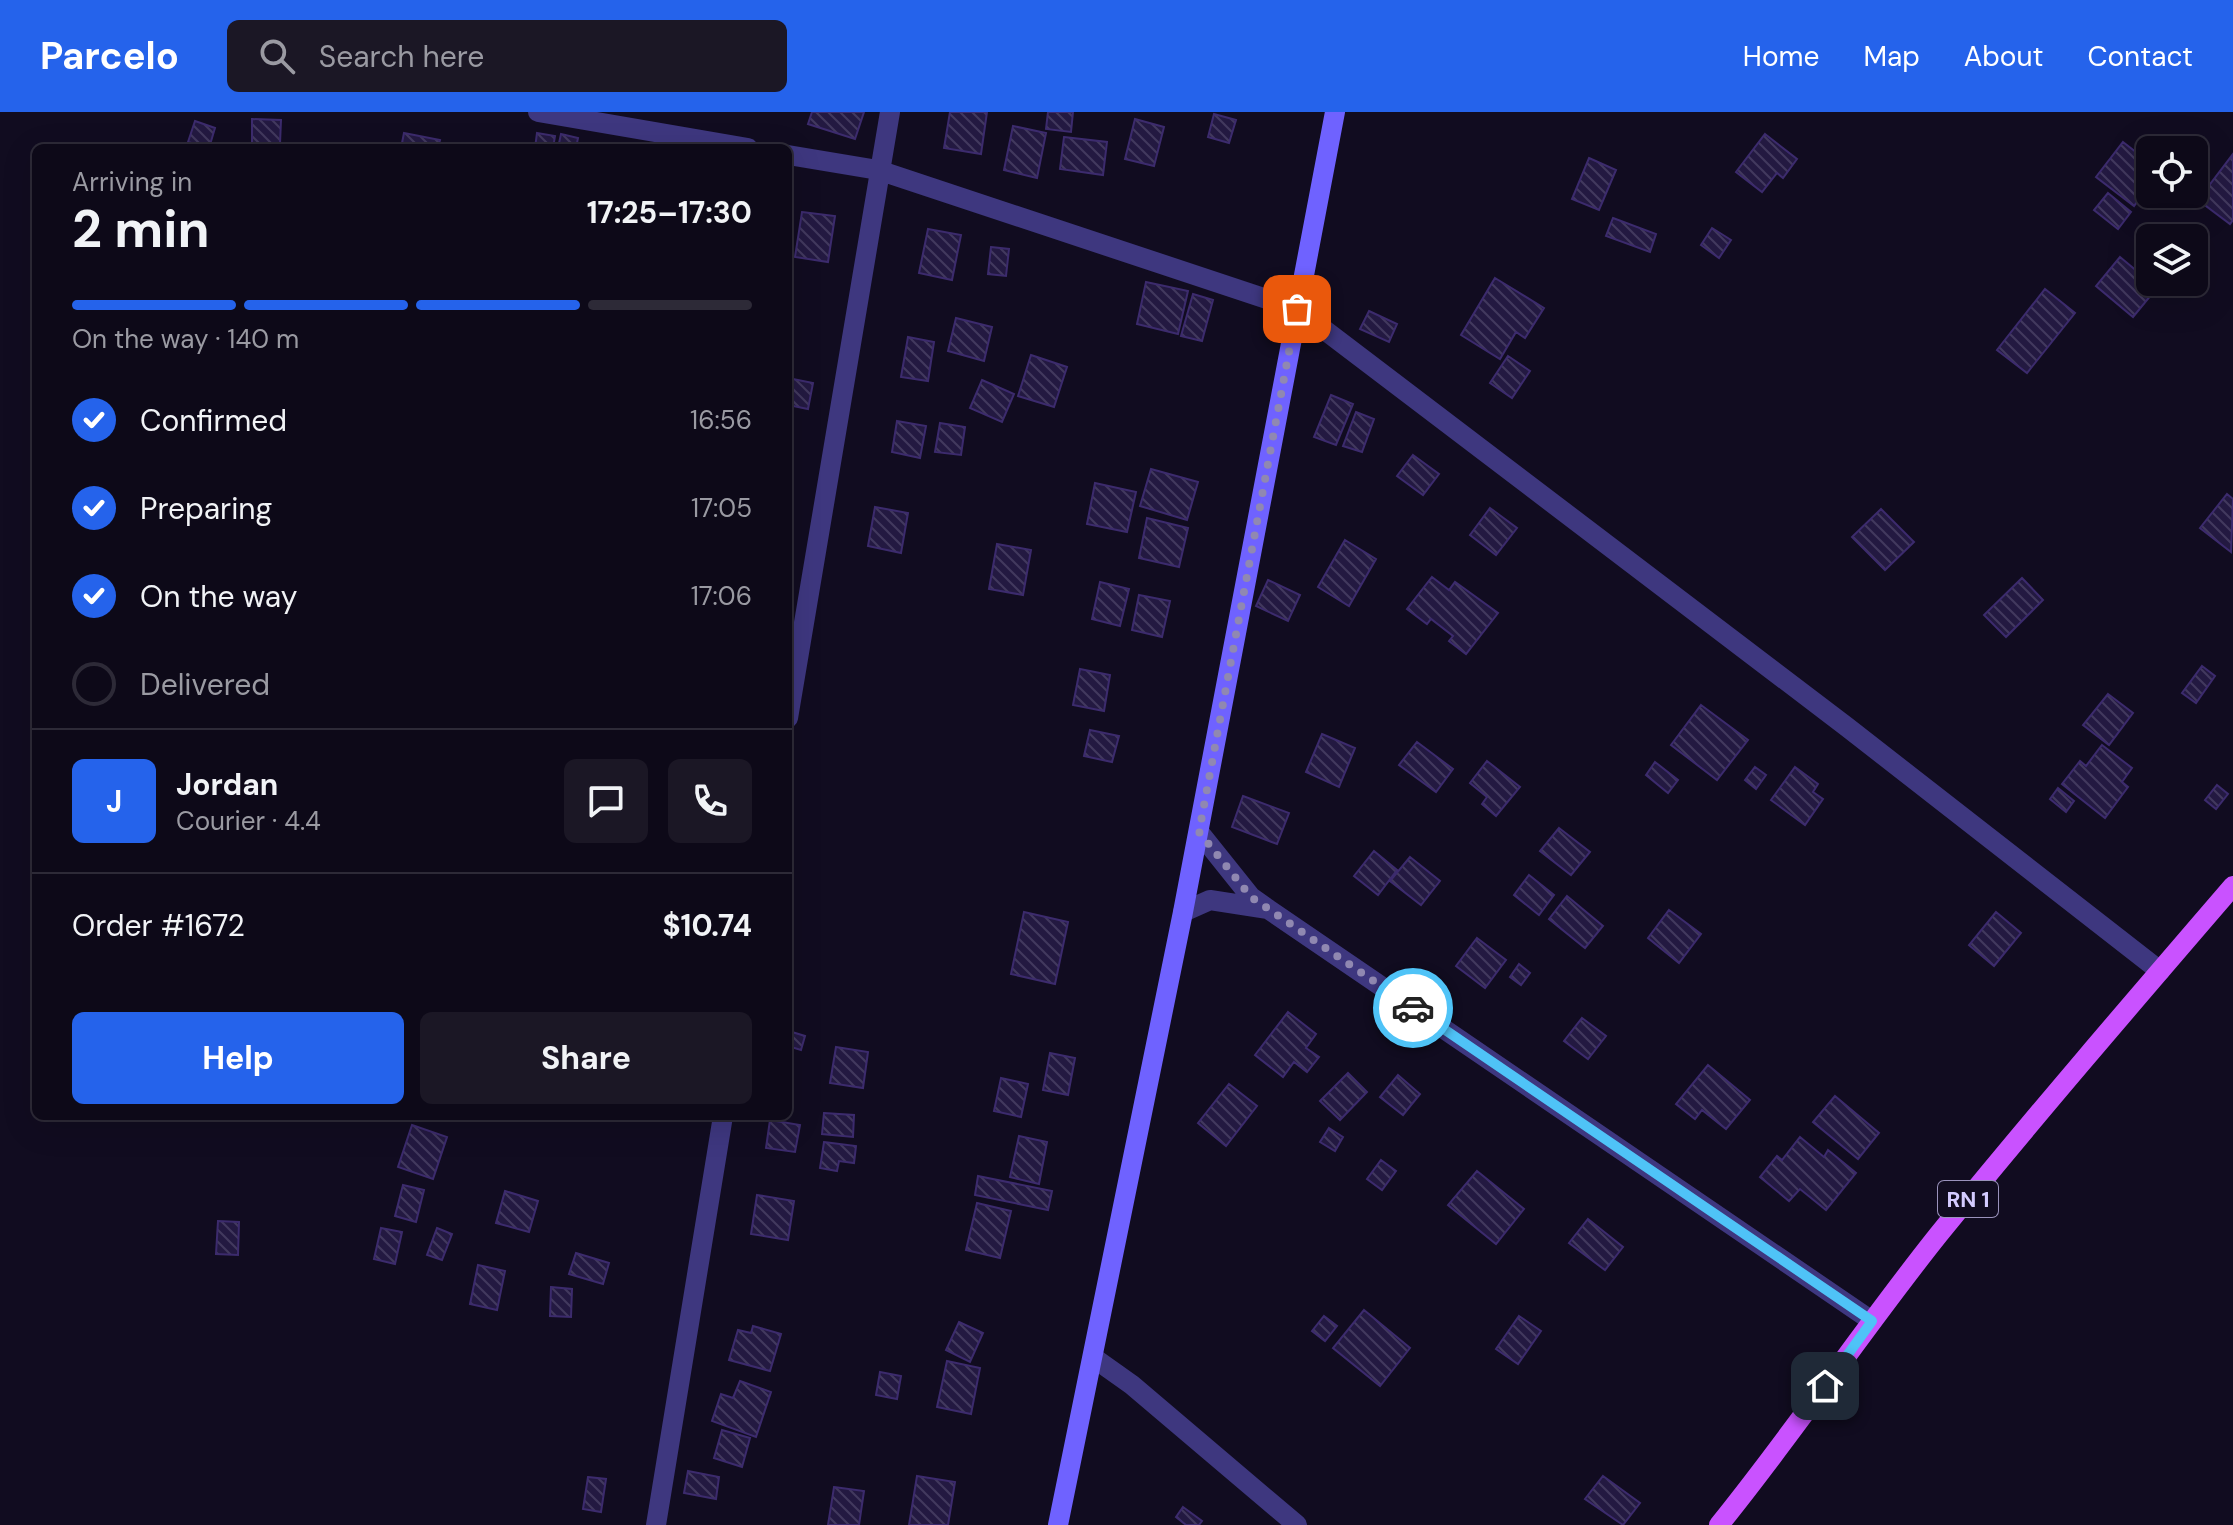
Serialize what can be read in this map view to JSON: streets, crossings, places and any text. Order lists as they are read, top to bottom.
{
  "streets": {
    "main road": ["RN 1"]
  },
  "page": {
    "header": "Parcelo",
    "search": "Search here",
    "nav": [
      "Home",
      "Map",
      "About",
      "Contact"
    ],
    "heading": ["2 min", "Arriving in", "17:25–17:30"],
    "panel": [
      "Jordan",
      "Courier · 4.4",
      "Order #1672",
      "$10.74"
    ],
    "bar": "On the way · 140 m",
    "list": [
      ["Confirmed", "16:56"],
      ["Preparing", "17:05"],
      ["On the way", "17:06"],
      "Delivered"
    ],
    "round": "J",
    "buttons": ["Help", "Share"]
  }
}
